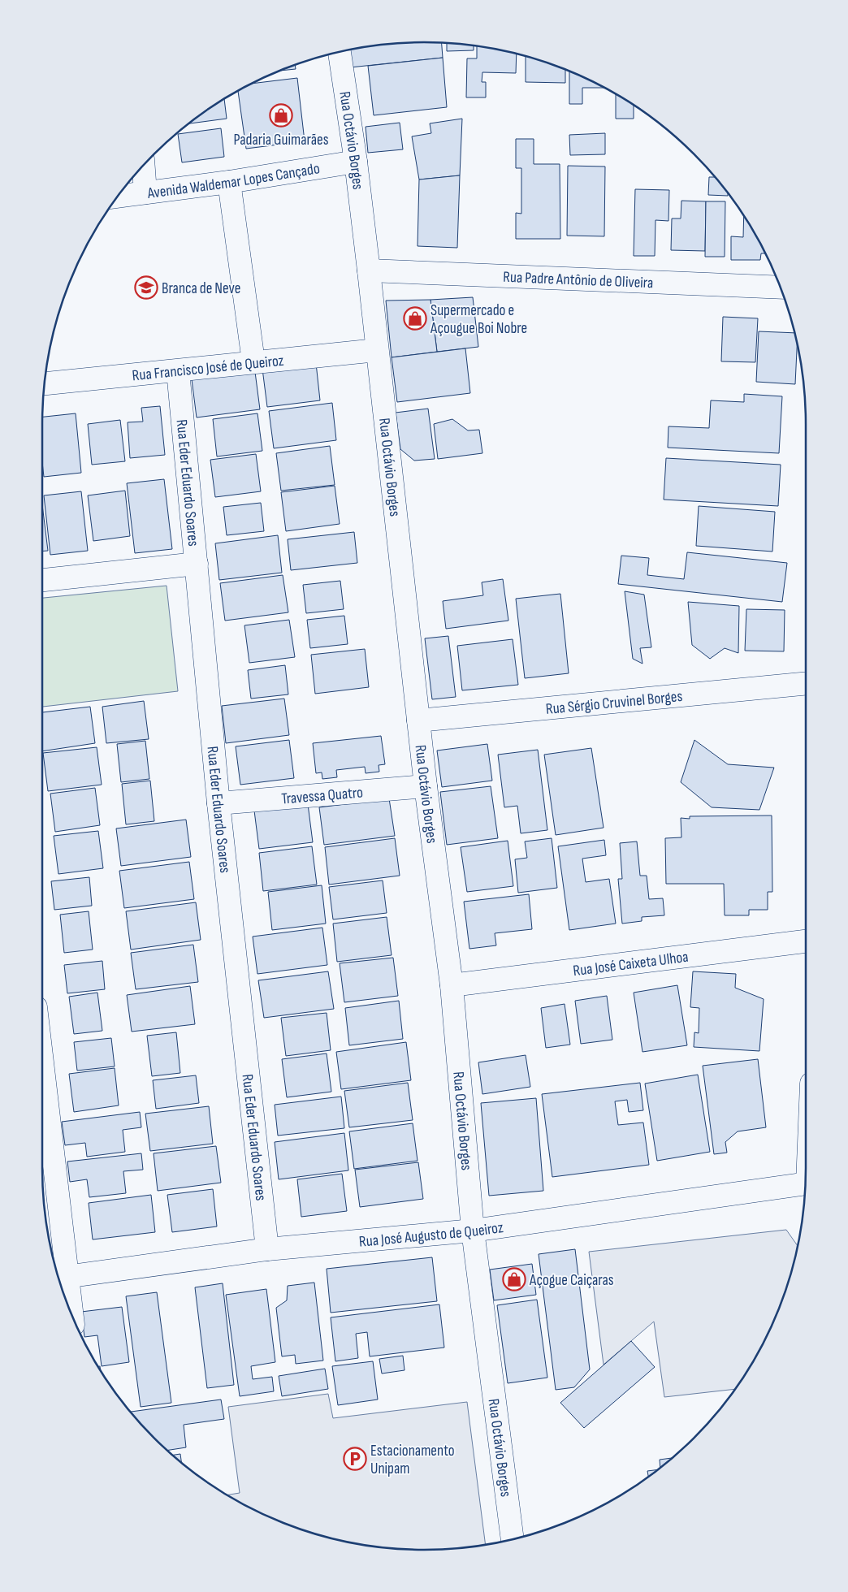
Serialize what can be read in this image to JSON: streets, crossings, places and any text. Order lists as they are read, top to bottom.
{
  "streets": {
    "street": [
      "Rua Octávio Borges",
      "Avenida Waldemar Lopes Cançado",
      "Rua Padre Antônio de Oliveira",
      "Rua Francisco José de Queiroz",
      "Rua Eder Eduardo Soares",
      "Rua Sérgio Cruvinel Borges",
      "Travessa Quatro",
      "Rua José Caixeta Ulhoa",
      "Rua José Augusto de Queiroz"
    ]
  },
  "crossings": [
    ["Rua Octávio Borges", "Avenida Waldemar Lopes Cançado"],
    ["Rua Octávio Borges", "Rua Padre Antônio de Oliveira"],
    ["Rua Octávio Borges", "Rua Francisco José de Queiroz"],
    ["Rua Octávio Borges", "Rua Sérgio Cruvinel Borges"],
    ["Rua Octávio Borges", "Travessa Quatro"],
    ["Rua Octávio Borges", "Rua José Caixeta Ulhoa"],
    ["Rua Octávio Borges", "Rua José Augusto de Queiroz"],
    ["Rua Francisco José de Queiroz", "Rua Eder Eduardo Soares"],
    ["Rua Eder Eduardo Soares", "Travessa Quatro"],
    ["Rua Eder Eduardo Soares", "Rua José Augusto de Queiroz"]
  ],
  "places": {
    "shop": ["Padaria Guimarães", "Supermercado e Açougue Boi Nobre", "Açogue Caiçaras"],
    "school or university": ["Branca de Neve"],
    "parking": ["Estacionamento Unipam"]
  }
}
